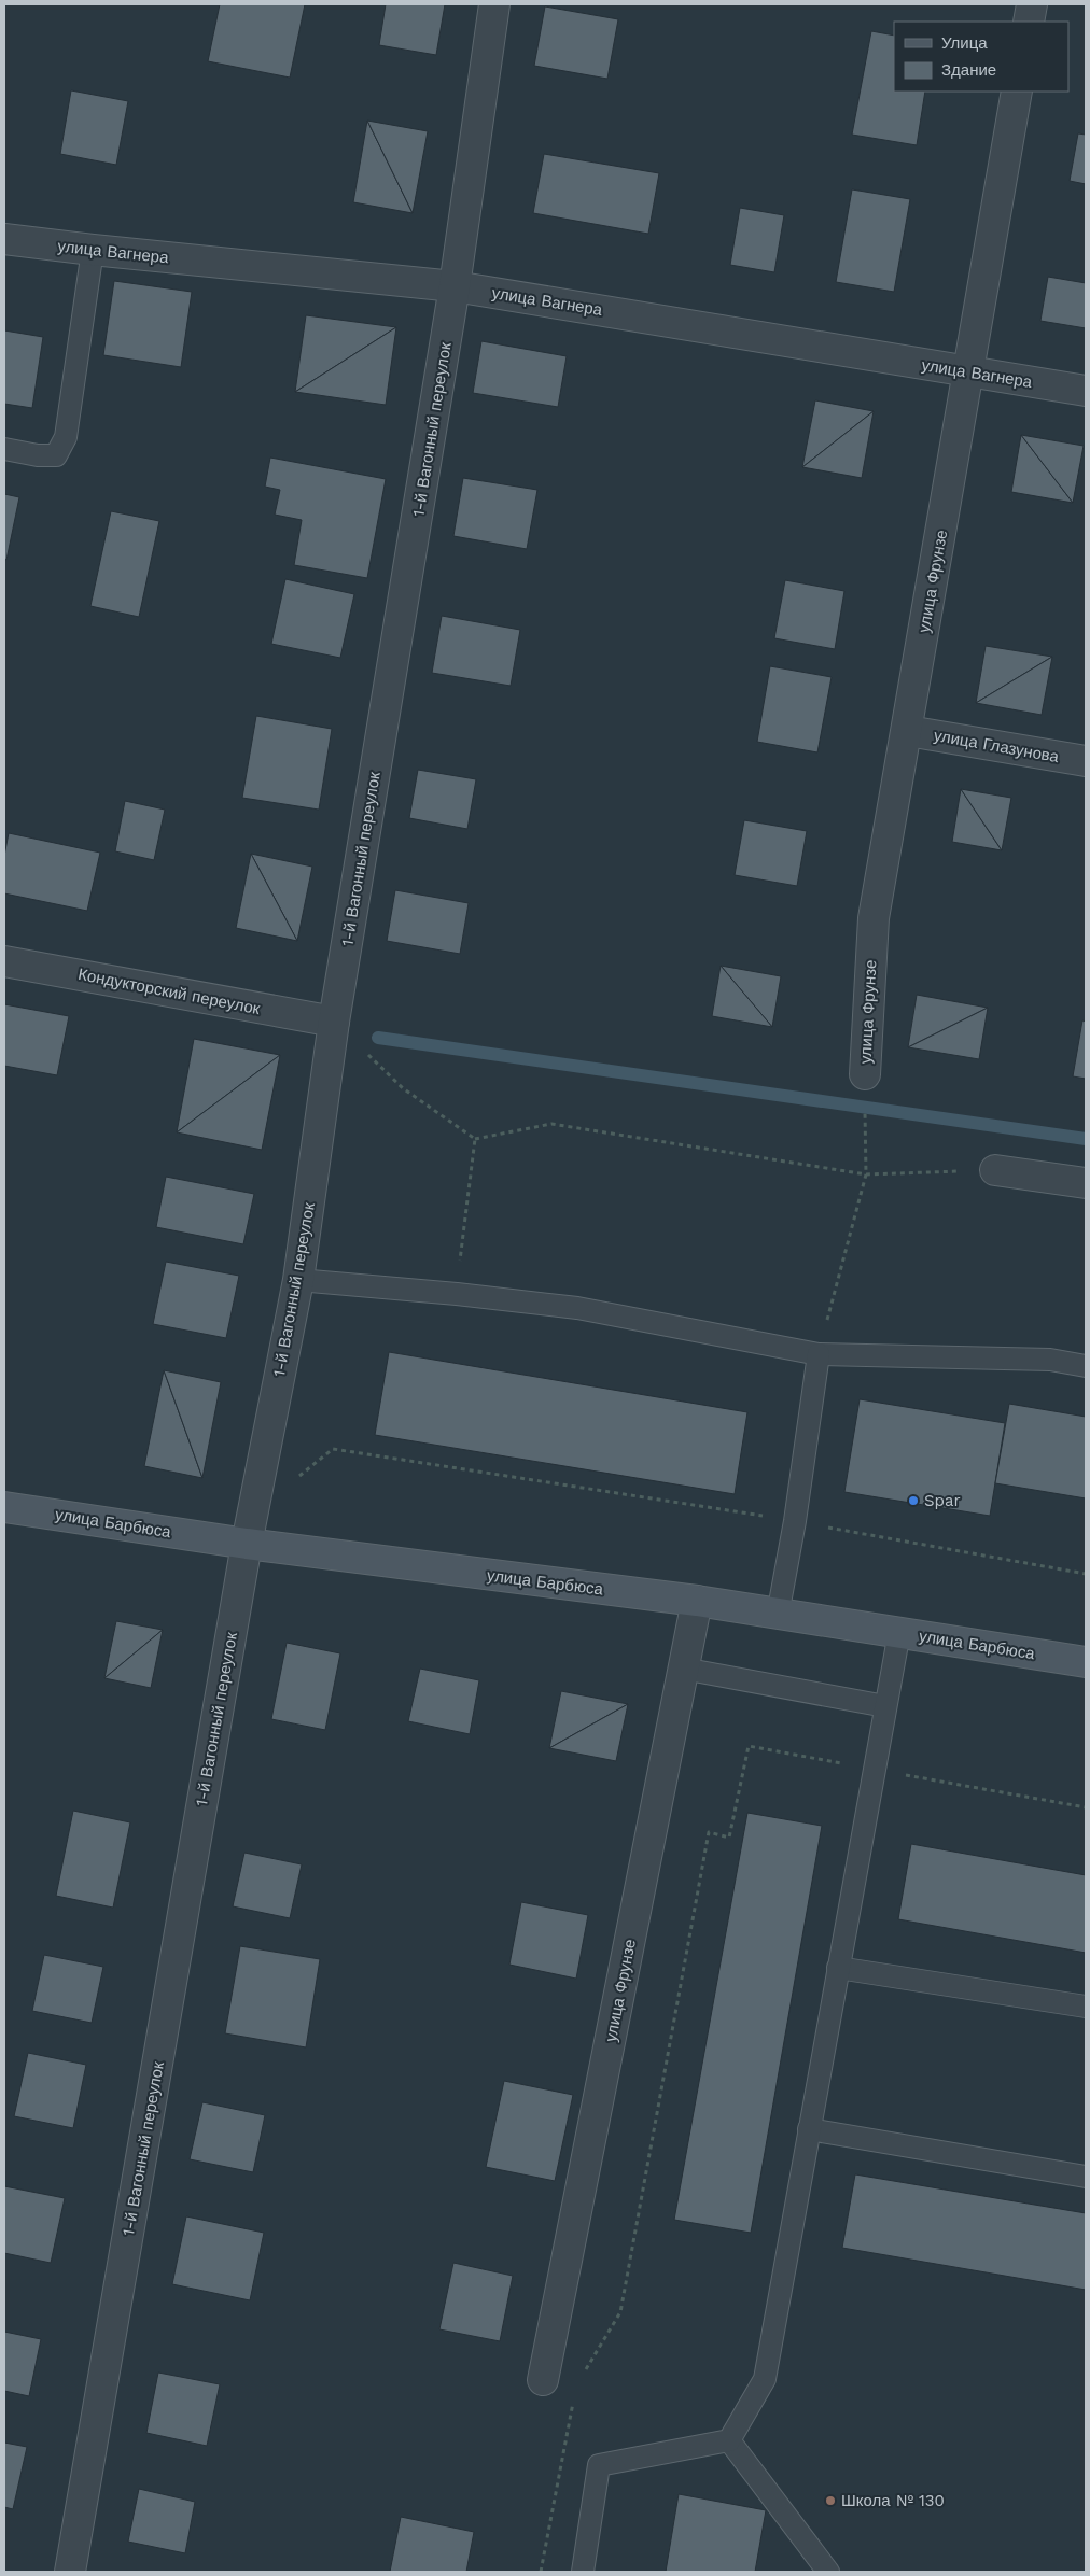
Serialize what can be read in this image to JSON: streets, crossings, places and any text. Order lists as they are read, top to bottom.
{
  "streets": {
    "street": [
      "улица Вагнера",
      "1-й Вагонный переулок",
      "улица Фрунзе",
      "улица Глазунова",
      "Кондукторский переулок",
      "улица Барбюса"
    ]
  },
  "crossings": [
    ["улица Вагнера", "1-й Вагонный переулок"],
    ["улица Вагнера", "улица Фрунзе"],
    ["1-й Вагонный переулок", "Кондукторский переулок"],
    ["1-й Вагонный переулок", "улица Барбюса"],
    ["улица Фрунзе", "улица Глазунова"],
    ["улица Фрунзе", "улица Барбюса"]
  ],
  "places": ["Spar", "Школа № 130"],
  "legend": ["Улица", "Здание"]
}
